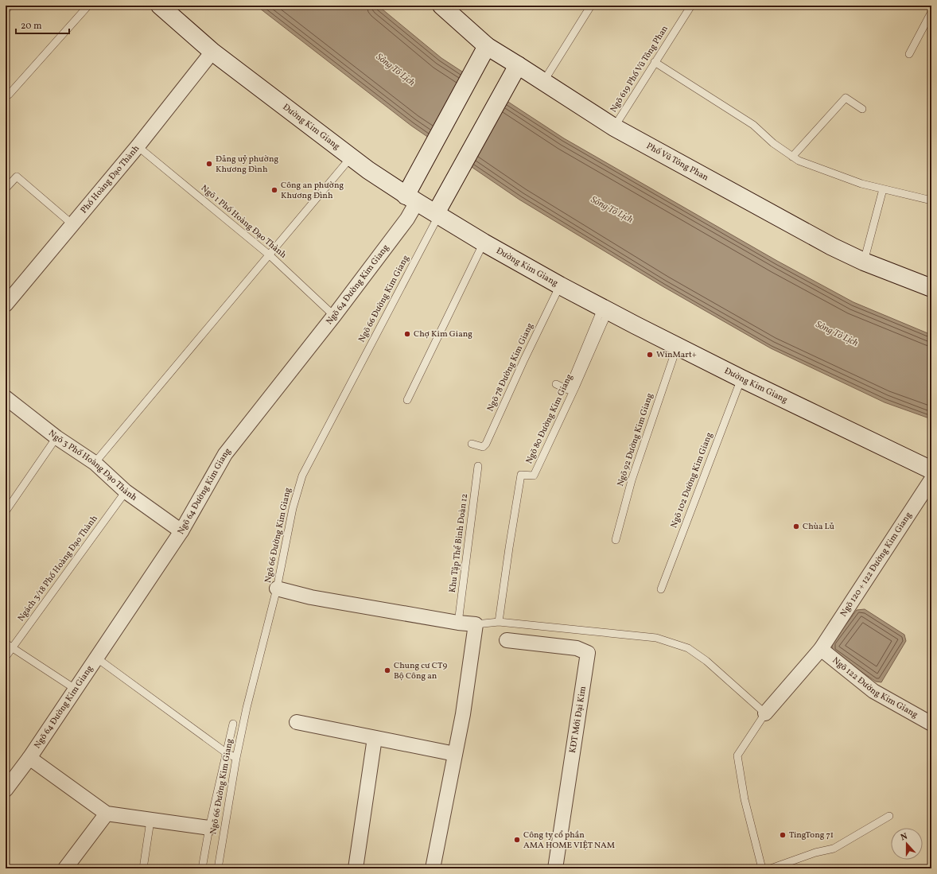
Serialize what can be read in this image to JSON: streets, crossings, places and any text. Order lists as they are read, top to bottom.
{
  "streets": {
    "main road": ["Đường Kim Giang", "Phố Vũ Tông Phan"],
    "street": [
      "Phố Hoàng Đạo Thành",
      "Ngõ 64 Đường Kim Giang",
      "Ngõ 3 Phố Hoàng Đạo Thành",
      "Ngõ 120 + 122 Đường Kim Giang",
      "Ngõ 122 Đường Kim Giang",
      "KĐT Mới Đại Kim"
    ],
    "lane": [
      "Ngõ 619 Phố Vũ Tông Phan",
      "Ngõ 1 Phố Hoàng Đạo Thành",
      "Ngõ 66 Đường Kim Giang",
      "Ngõ 78 Đường Kim Giang",
      "Ngõ 80 Đường Kim Giang",
      "Ngõ 92 Đường Kim Giang",
      "Ngõ 102 Đường Kim Giang",
      "Khu Tập Thể Binh Đoàn 12",
      "Ngách 3/18 Phố Hoàng Đạo Thành"
    ]
  },
  "crossings": [
    ["Ngõ 619 Phố Vũ Tông Phan", "Phố Vũ Tông Phan"],
    ["Đường Kim Giang", "Phố Hoàng Đạo Thành"],
    ["Đường Kim Giang", "Ngõ 64 Đường Kim Giang"],
    ["Đường Kim Giang", "Ngõ 66 Đường Kim Giang"],
    ["Đường Kim Giang", "Ngõ 78 Đường Kim Giang"],
    ["Đường Kim Giang", "Ngõ 80 Đường Kim Giang"],
    ["Đường Kim Giang", "Ngõ 92 Đường Kim Giang"],
    ["Đường Kim Giang", "Ngõ 102 Đường Kim Giang"],
    ["Phố Hoàng Đạo Thành", "Ngõ 1 Phố Hoàng Đạo Thành"],
    ["Ngõ 1 Phố Hoàng Đạo Thành", "Ngõ 64 Đường Kim Giang"],
    ["Ngõ 64 Đường Kim Giang", "Ngõ 3 Phố Hoàng Đạo Thành"],
    ["Ngõ 3 Phố Hoàng Đạo Thành", "Ngách 3/18 Phố Hoàng Đạo Thành"],
    ["Ngõ 120 + 122 Đường Kim Giang", "Ngõ 122 Đường Kim Giang"]
  ],
  "water": ["Sông Tô Lịch"],
  "places": [
    "Đảng uỷ phường Khương Đình",
    "Công an phường Khương Đình",
    "Chợ Kim Giang",
    "WinMart+",
    "Chùa Lủ",
    "Chung cư CT9 Bộ Công an",
    "TingTong 71",
    "Công ty cổ phần AMA HOME VIỆT NAM"
  ],
  "scale_bar": "20 m",
  "north": "top"
}
